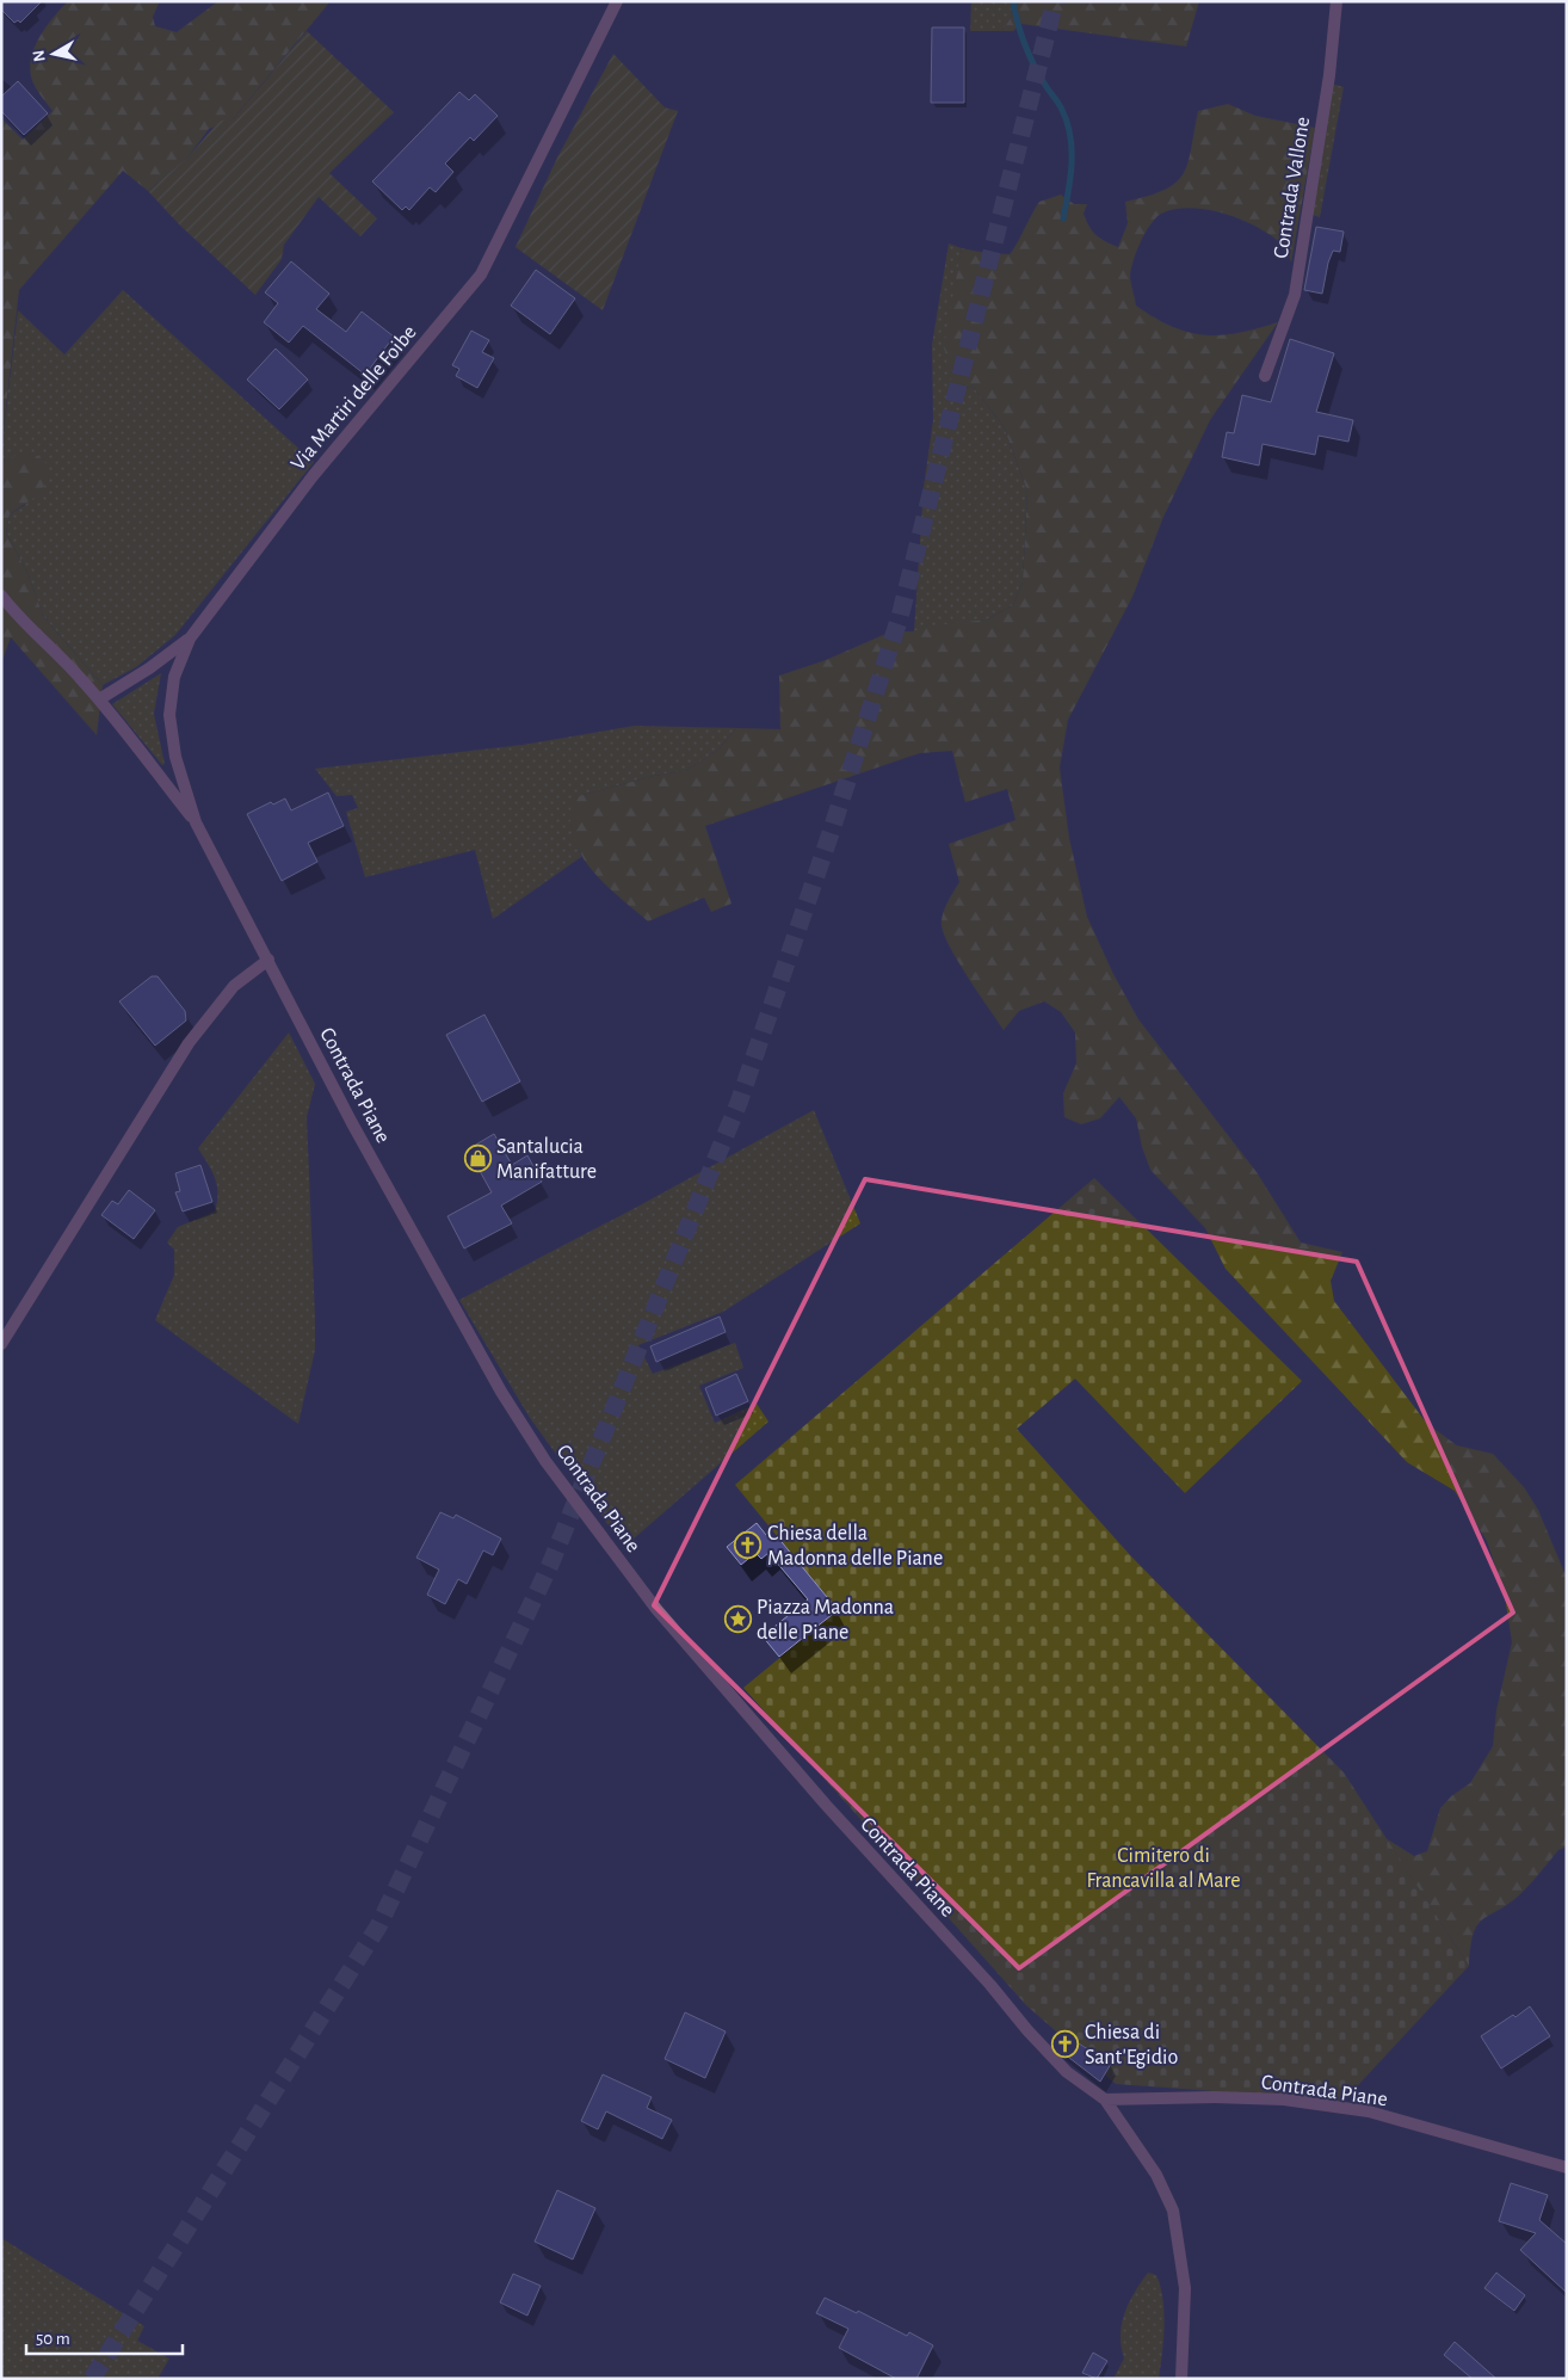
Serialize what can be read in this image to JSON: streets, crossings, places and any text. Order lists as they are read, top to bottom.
{
  "streets": {
    "street": ["Contrada Vallone", "Via Martiri delle Foibe", "Contrada Piane"]
  },
  "crossings": [
    ["Via Martiri delle Foibe", "Contrada Piane"]
  ],
  "parks": ["Cimitero di Francavilla al Mare"],
  "places": {
    "shop": ["Santalucia Manifatture"],
    "church": ["Chiesa della Madonna delle Piane", "Chiesa di Sant'Egidio"],
    "place": ["Piazza Madonna delle Piane"]
  },
  "scale_bar": "50 m",
  "north": "left"
}
